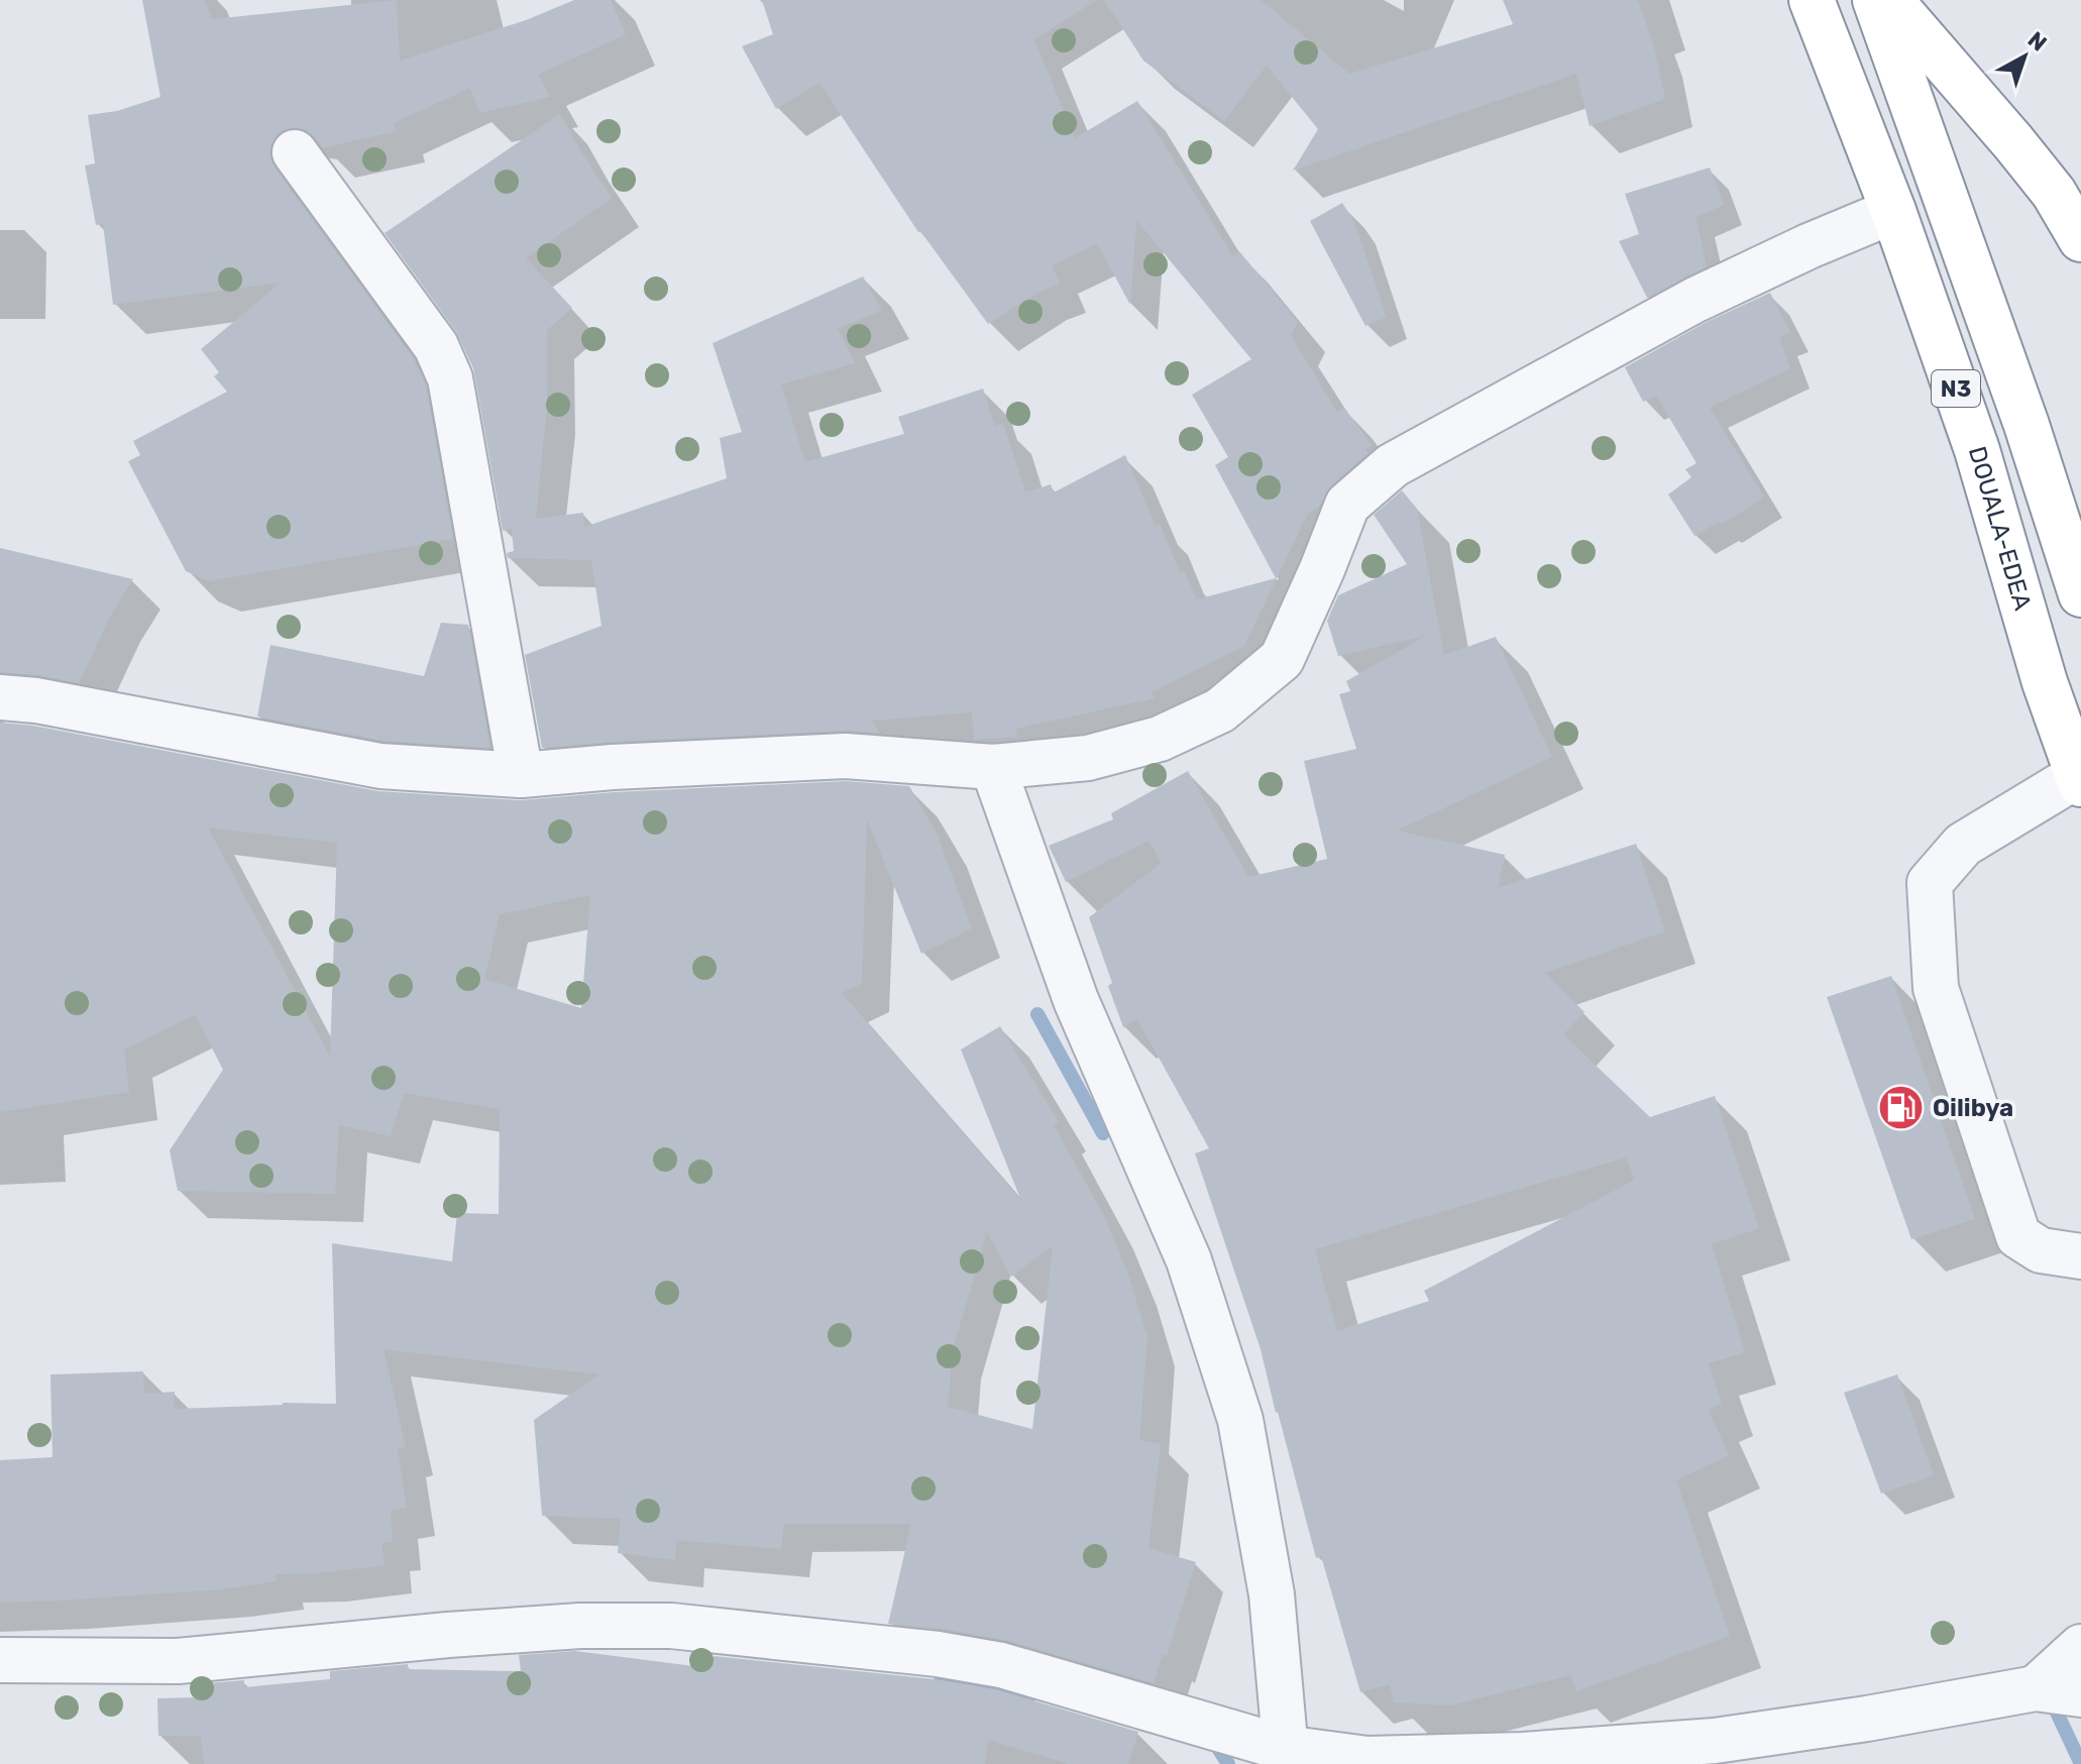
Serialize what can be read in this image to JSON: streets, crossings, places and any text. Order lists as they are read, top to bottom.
{
  "streets": {
    "highway": ["N3", "DOUALA-EDEA"]
  },
  "places": {
    "fuel station": ["Oilibya"]
  },
  "north": "top right"
}
